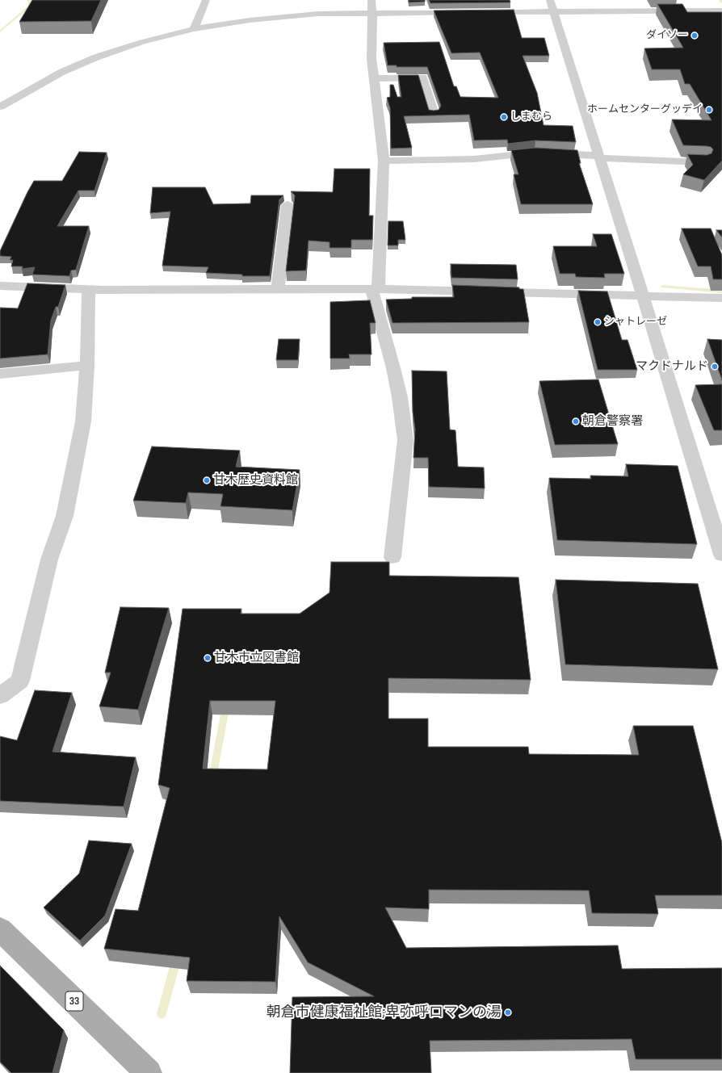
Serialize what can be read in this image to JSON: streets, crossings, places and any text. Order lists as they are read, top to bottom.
{
  "streets": {
    "main road": ["33"]
  },
  "places": [
    "ダイソー",
    "ホームセンターグッデイ",
    "しまむら",
    "シャトレーゼ",
    "マクドナルド",
    "朝倉警察署",
    "甘木歴史資料館",
    "甘木市立図書館",
    "朝倉市健康福祉館;卑弥呼ロマンの湯"
  ]
}
